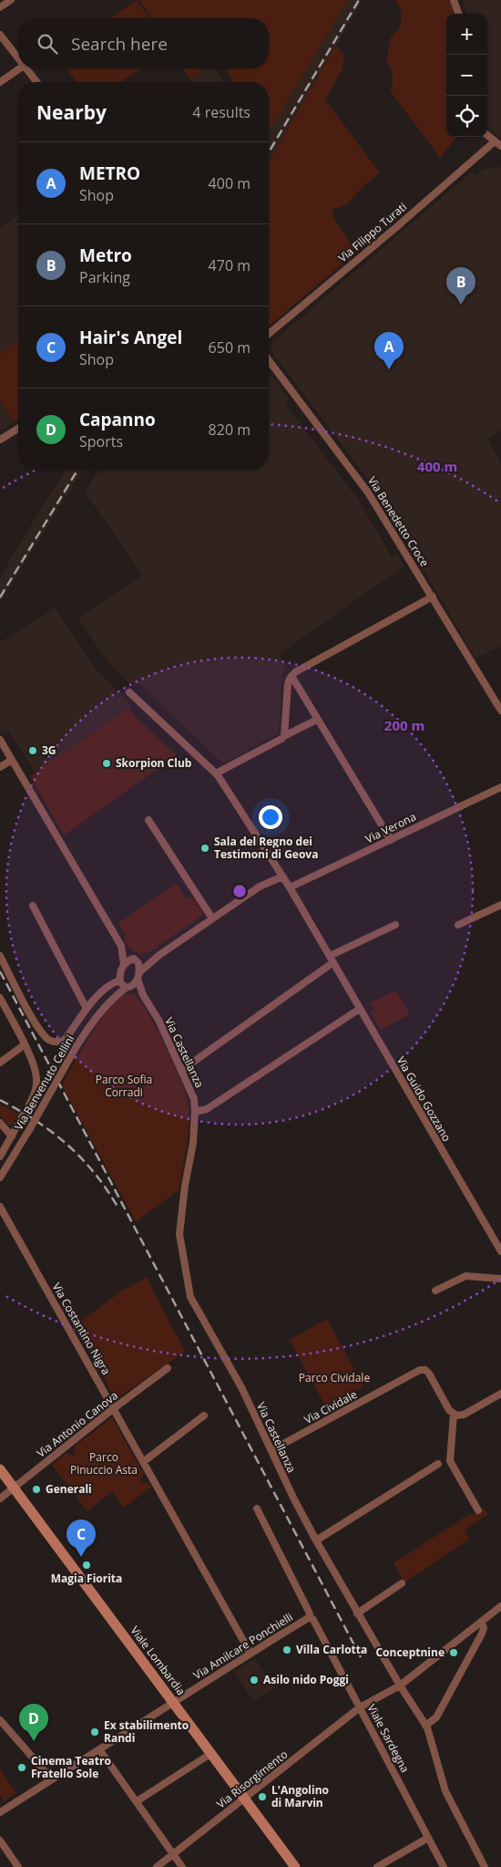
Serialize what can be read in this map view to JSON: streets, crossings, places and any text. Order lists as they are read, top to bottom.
{
  "streets": {
    "street": [
      "Via Filippo Turati",
      "Via Benedetto Croce",
      "Via Verona",
      "Via Castellanza",
      "Via Benvenuto Cellini",
      "Via Guido Gozzano",
      "Via Costantino Nigra",
      "Via Cividale",
      "Via Antonio Canova",
      "Via Amilcare Ponchielli",
      "Viale Lombardia",
      "Viale Sardegna",
      "Via Risorgimento"
    ]
  },
  "crossings": [
    ["Via Verona", "Via Guido Gozzano"],
    ["Via Castellanza", "Via Benvenuto Cellini"],
    ["Via Castellanza", "Via Cividale"],
    ["Via Castellanza", "Via Risorgimento"],
    ["Via Costantino Nigra", "Via Antonio Canova"],
    ["Via Costantino Nigra", "Via Amilcare Ponchielli"],
    ["Via Antonio Canova", "Viale Lombardia"],
    ["Via Amilcare Ponchielli", "Viale Lombardia"],
    ["Via Amilcare Ponchielli", "Viale Sardegna"],
    ["Viale Lombardia", "Via Risorgimento"],
    ["Viale Sardegna", "Via Risorgimento"]
  ],
  "parks": ["Parco Sofia Corradi", "Parco Cividale", "Parco Pinuccio Asta"],
  "places": [
    "3G",
    "Skorpion Club",
    "Sala del Regno dei Testimoni di Geova",
    "Generali",
    "Magia Fiorita",
    "Villa Carlotta",
    "Conceptnine",
    "Asilo nido Poggi",
    "Ex stabilimento Randi",
    "Cinema Teatro Fratello Sole",
    "L'Angolino di Marvin"
  ],
  "page": {
    "map_buttons": ["+", "−"],
    "search": "Search here",
    "heading": ["Nearby", "4 results"],
    "list": [
      {
        "mark": "A",
        "name": "METRO",
        "note": "Shop",
        "value": "400 m"
      },
      {
        "mark": "B",
        "name": "Metro",
        "note": "Parking",
        "value": "470 m"
      },
      {
        "mark": "C",
        "name": "Hair's Angel",
        "note": "Shop",
        "value": "650 m"
      },
      {
        "mark": "D",
        "name": "Capanno",
        "note": "Sports",
        "value": "820 m"
      }
    ],
    "pins": [
      "B",
      "A",
      "C",
      "D"
    ]
  },
  "rings": ["400 m", "200 m"]
}
